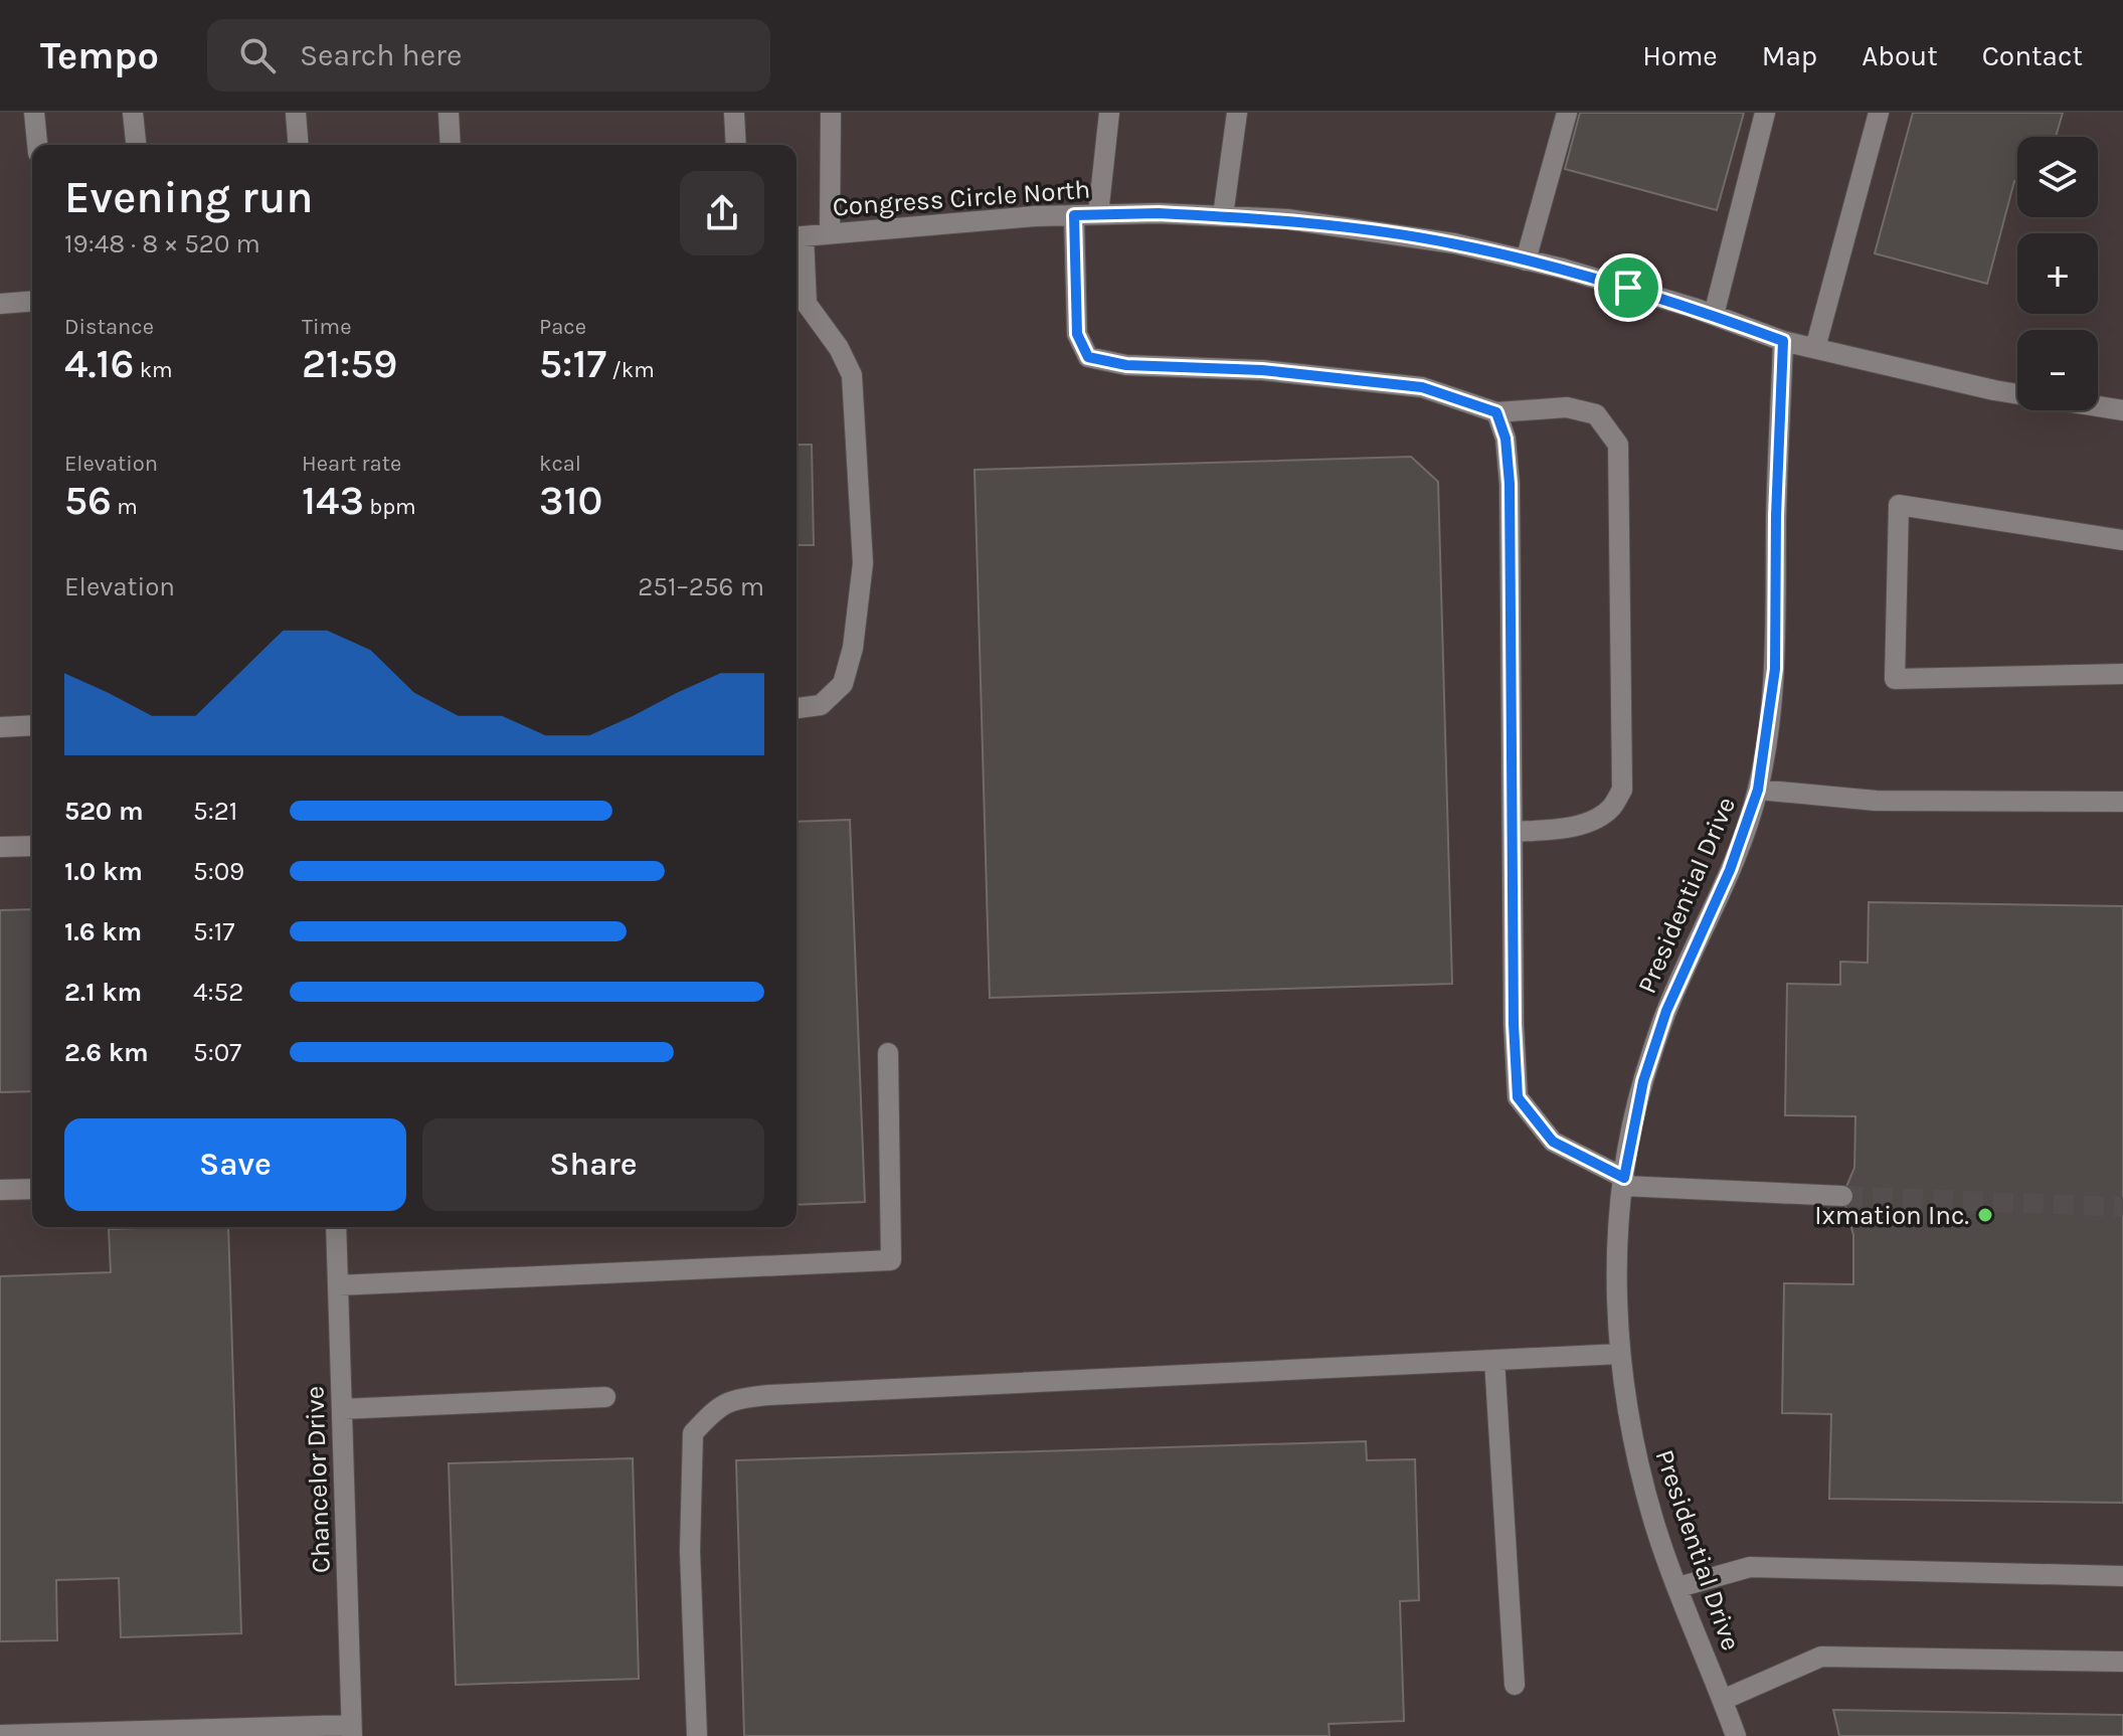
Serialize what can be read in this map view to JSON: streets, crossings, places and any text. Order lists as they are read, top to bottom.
{
  "streets": {
    "street": ["Congress Circle North", "Presidential Drive", "Chancelor Drive"]
  },
  "crossings": [
    ["Congress Circle North", "Presidential Drive"]
  ],
  "places": ["Ixmation Inc."],
  "page": {
    "header": "Tempo",
    "search": "Search here",
    "nav": [
      "Home",
      "Map",
      "About",
      "Contact"
    ],
    "map_buttons": ["+", "−"],
    "heading": ["Evening run", "19:48 · 8 × 520 m"],
    "stats": [
      ["Distance", "4.16 km"],
      ["Time", "21:59"],
      ["Pace", "5:17 /km"],
      ["Elevation", "56 m"],
      ["Heart rate", "143 bpm"],
      ["kcal", "310"]
    ],
    "chart": ["Elevation", "251–256 m"],
    "list": [
      {
        "name": "520 m",
        "note": "5:21"
      },
      {
        "name": "1.0 km",
        "note": "5:09"
      },
      {
        "name": "1.6 km",
        "note": "5:17"
      },
      {
        "name": "2.1 km",
        "note": "4:52"
      },
      {
        "name": "2.6 km",
        "note": "5:07"
      }
    ],
    "buttons": ["Save", "Share"]
  }
}
